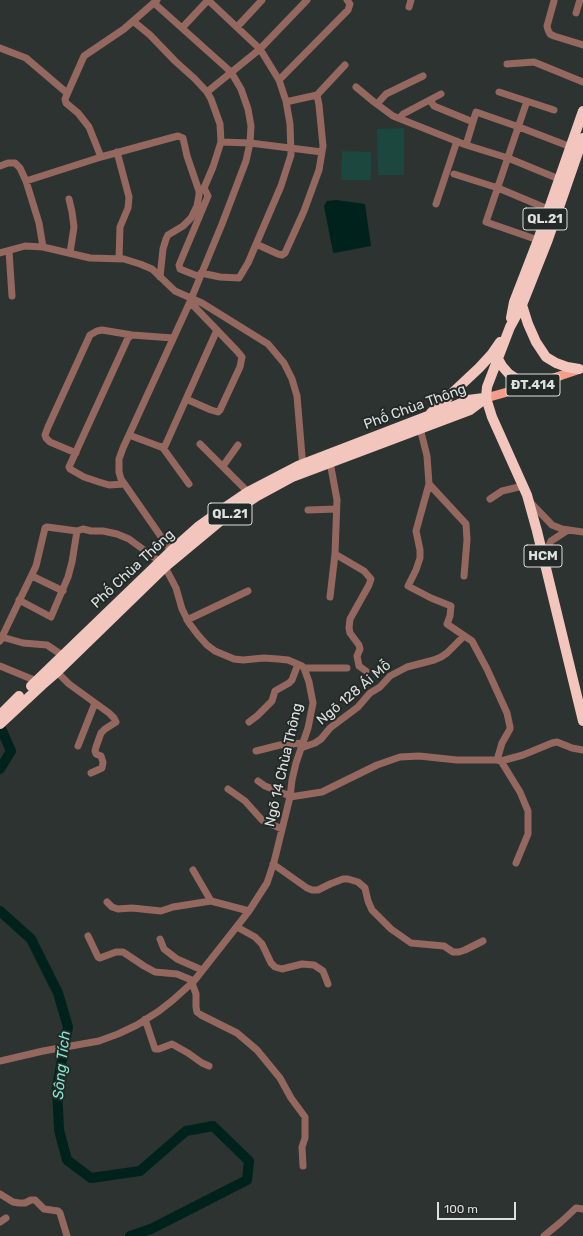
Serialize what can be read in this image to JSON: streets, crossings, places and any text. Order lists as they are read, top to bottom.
{
  "streets": {
    "highway": ["QL.21", "Phố Chùa Thông", "HCM"],
    "main road": ["ĐT.414"],
    "street": ["Ngõ 128 Ái Mỗ", "Ngõ 14 Chùa Thông"]
  },
  "crossings": [
    ["QL.21", "ĐT.414"],
    ["QL.21", "Phố Chùa Thông"],
    ["QL.21", "HCM"],
    ["ĐT.414", "Phố Chùa Thông"],
    ["ĐT.414", "HCM"],
    ["Phố Chùa Thông", "HCM"],
    ["Ngõ 128 Ái Mỗ", "Ngõ 14 Chùa Thông"]
  ],
  "water": ["Sông Tích"],
  "scale_bar": "100 m"
}
